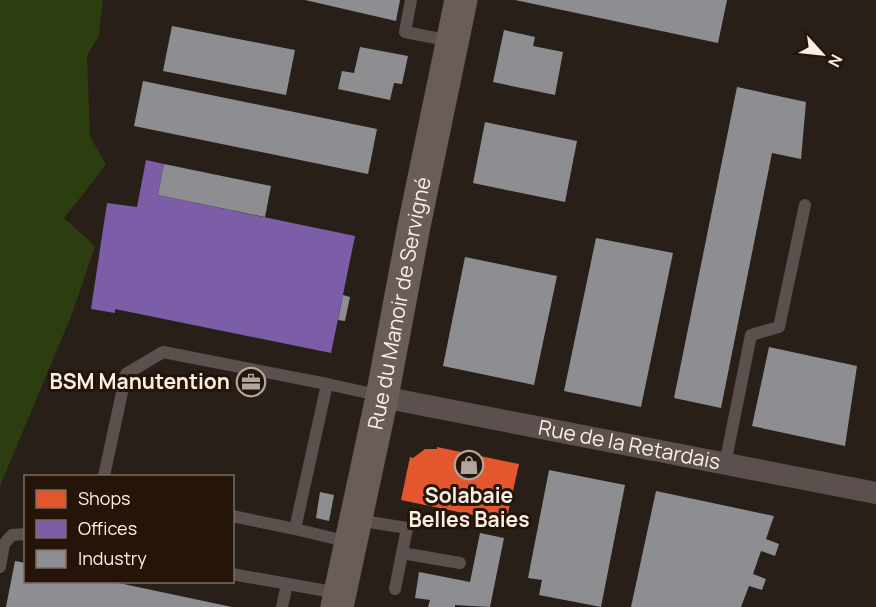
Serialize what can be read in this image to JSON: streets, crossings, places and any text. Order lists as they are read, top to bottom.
{
  "streets": {
    "street": ["Rue du Manoir de Servigné", "Rue de la Retardais"]
  },
  "crossings": [
    ["Rue du Manoir de Servigné", "Rue de la Retardais"]
  ],
  "places": {
    "office": ["BSM Manutention"],
    "shop": ["Solabaie Belles Baies"]
  },
  "legend": ["Shops", "Offices", "Industry"],
  "north": "bottom right"
}
